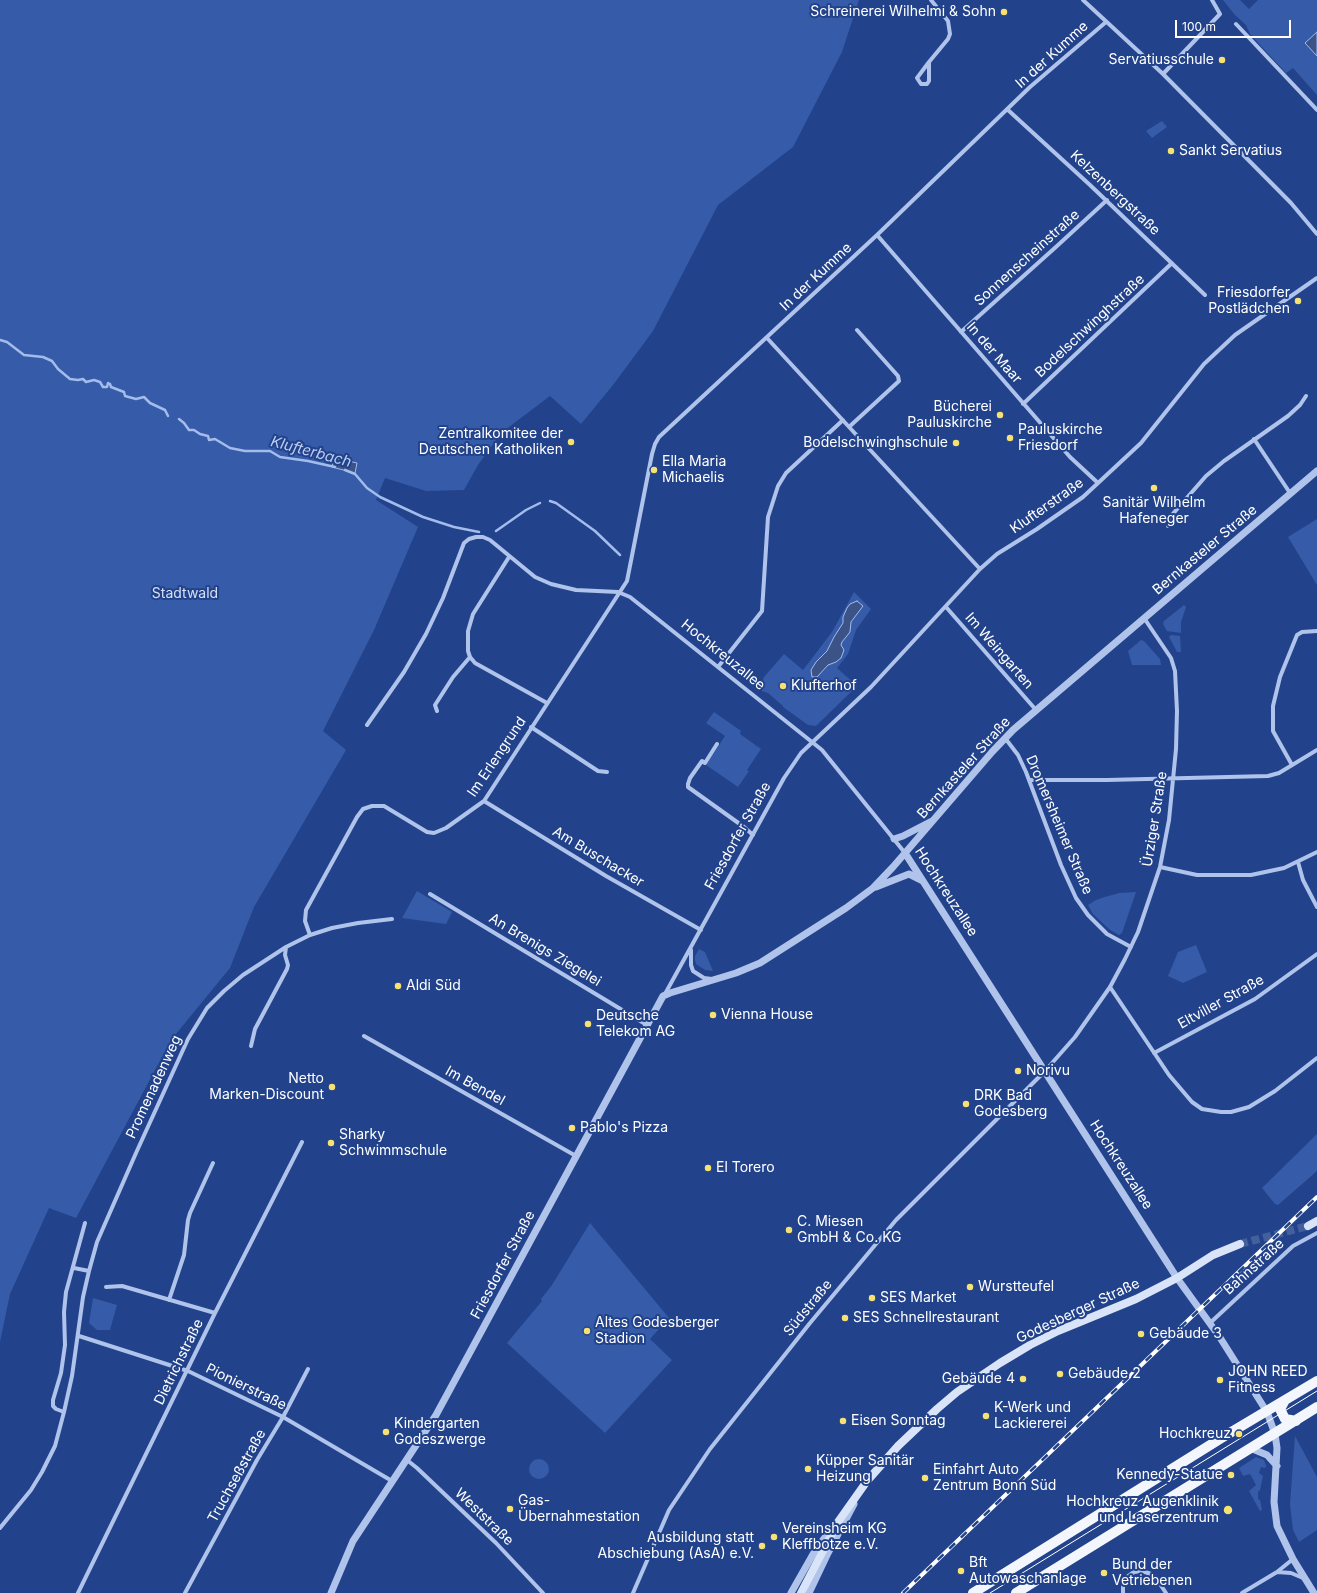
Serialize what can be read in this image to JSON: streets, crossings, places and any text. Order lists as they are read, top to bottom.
{
  "streets": {
    "main road": ["Godesberger Straße"],
    "street": [
      "In der Kumme",
      "Kelzenbergstraße",
      "Sonnenscheinstraße",
      "Bodelschwinghstraße",
      "In der Maar",
      "Klufterstraße",
      "Bernkasteler Straße",
      "Im Weingarten",
      "Hochkreuzallee",
      "Im Erlengrund",
      "Ürziger Straße",
      "Dromersheimer Straße",
      "Friesdorfer Straße",
      "Am Buschacker",
      "An Brenigs Ziegelei",
      "Eltviller Straße",
      "Im Bendel",
      "Promenadenweg",
      "Bahnstraße",
      "Südstraße",
      "Dietrichstraße",
      "Pionierstraße",
      "Truchseßstraße",
      "Weststraße"
    ]
  },
  "crossings": [
    ["In der Kumme", "Kelzenbergstraße"],
    ["In der Kumme", "In der Maar"],
    ["In der Kumme", "Hochkreuzallee"],
    ["In der Kumme", "Im Erlengrund"],
    ["Kelzenbergstraße", "Sonnenscheinstraße"],
    ["Kelzenbergstraße", "Bodelschwinghstraße"],
    ["Sonnenscheinstraße", "In der Maar"],
    ["Bodelschwinghstraße", "In der Maar"],
    ["In der Maar", "Klufterstraße"],
    ["Klufterstraße", "Im Weingarten"],
    ["Klufterstraße", "Hochkreuzallee"],
    ["Klufterstraße", "Friesdorfer Straße"],
    ["Bernkasteler Straße", "Im Weingarten"],
    ["Bernkasteler Straße", "Hochkreuzallee"],
    ["Bernkasteler Straße", "Ürziger Straße"],
    ["Bernkasteler Straße", "Dromersheimer Straße"],
    ["Bernkasteler Straße", "Friesdorfer Straße"],
    ["Hochkreuzallee", "Im Erlengrund"],
    ["Hochkreuzallee", "Ürziger Straße"],
    ["Hochkreuzallee", "Friesdorfer Straße"],
    ["Hochkreuzallee", "Bahnstraße"],
    ["Hochkreuzallee", "Südstraße"],
    ["Hochkreuzallee", "Godesberger Straße"],
    ["Im Erlengrund", "Am Buschacker"],
    ["Im Erlengrund", "Promenadenweg"],
    ["Ürziger Straße", "Dromersheimer Straße"],
    ["Ürziger Straße", "Südstraße"],
    ["Friesdorfer Straße", "Am Buschacker"],
    ["Friesdorfer Straße", "An Brenigs Ziegelei"],
    ["Friesdorfer Straße", "Im Bendel"],
    ["Friesdorfer Straße", "Pionierstraße"],
    ["Friesdorfer Straße", "Weststraße"],
    ["Promenadenweg", "Pionierstraße"],
    ["Dietrichstraße", "Pionierstraße"],
    ["Pionierstraße", "Truchseßstraße"]
  ],
  "water": ["Klufterbach"],
  "parks": ["Stadtwald"],
  "places": [
    "Schreinerei Wilhelmi & Sohn",
    "Servatiusschule",
    "Sankt Servatius",
    "Friesdorfer Postlädchen",
    "Bücherei Pauluskirche",
    "Pauluskirche Friesdorf",
    "Zentralkomitee der Deutschen Katholiken",
    "Bodelschwinghschule",
    "Ella Maria Michaelis",
    "Sanitär Wilhelm Hafeneger",
    "Klufterhof",
    "Aldi Süd",
    "Vienna House",
    "Deutsche Telekom AG",
    "Norivu",
    "Netto Marken-Discount",
    "DRK Bad Godesberg",
    "Pablo's Pizza",
    "Sharky Schwimmschule",
    "El Torero",
    "C. Miesen GmbH & Co. KG",
    "Wurstteufel",
    "SES Market",
    "SES Schnellrestaurant",
    "Altes Godesberger Stadion",
    "Gebäude 3",
    "Gebäude 2",
    "Gebäude 4",
    "JOHN REED Fitness",
    "K-Werk und Lackiererei",
    "Eisen Sonntag",
    "Kindergarten Godeszwerge",
    "Hochkreuz",
    "Küpper Sanitär Heizung",
    "Kennedy-Statue",
    "Einfahrt Auto Zentrum Bonn Süd",
    "Gas- Übernahmestation",
    "Hochkreuz Augenklinik und Laserzentrum",
    "Vereinsheim KG Kleffbotze e.V.",
    "Ausbildung statt Abschiebung (AsA) e.V.",
    "Bft Autowaschanlage",
    "Bund der Vetriebenen"
  ],
  "scale_bar": "100 m"
}
